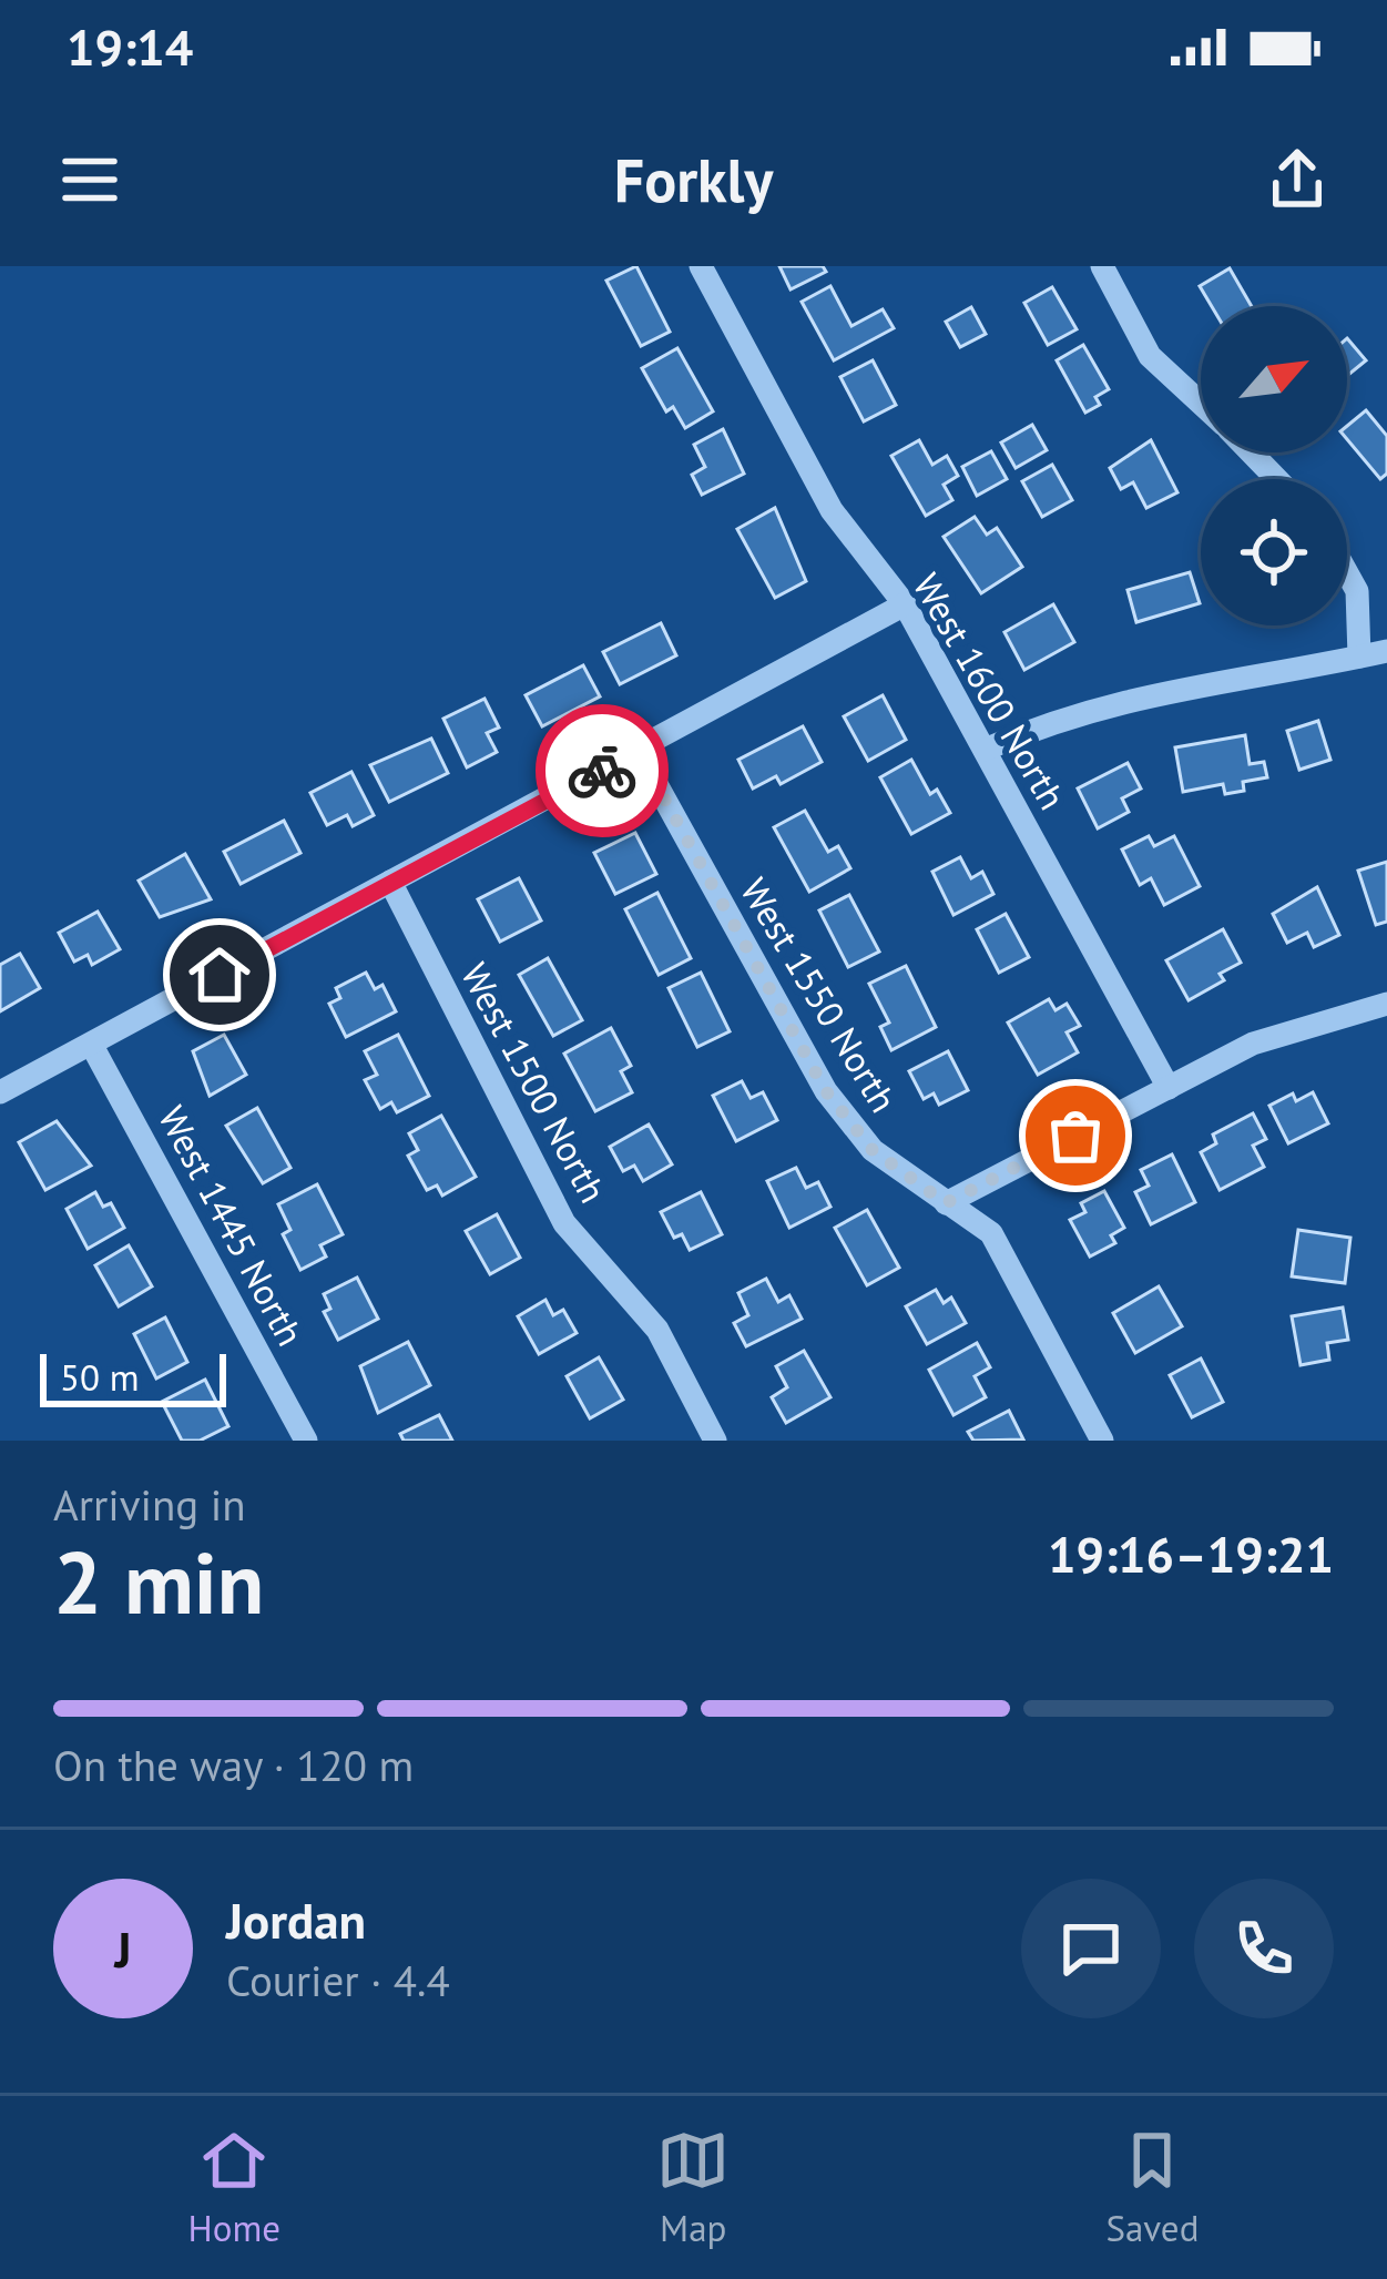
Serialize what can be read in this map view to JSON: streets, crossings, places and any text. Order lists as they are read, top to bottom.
{
  "streets": {
    "street": [
      "West 1600 North",
      "West 1550 North",
      "West 1500 North",
      "West 1445 North"
    ]
  },
  "scale_bar": "50 m",
  "north": "top right",
  "page": {
    "status": "19:14",
    "header": "Forkly",
    "scale": "50 m",
    "heading": ["2 min", "Arriving in", "19:16–19:21"],
    "panel": ["Jordan", "Courier · 4.4"],
    "bar": "On the way · 120 m",
    "round": "J",
    "tabs": ["Home", "Map", "Saved"]
  }
}
